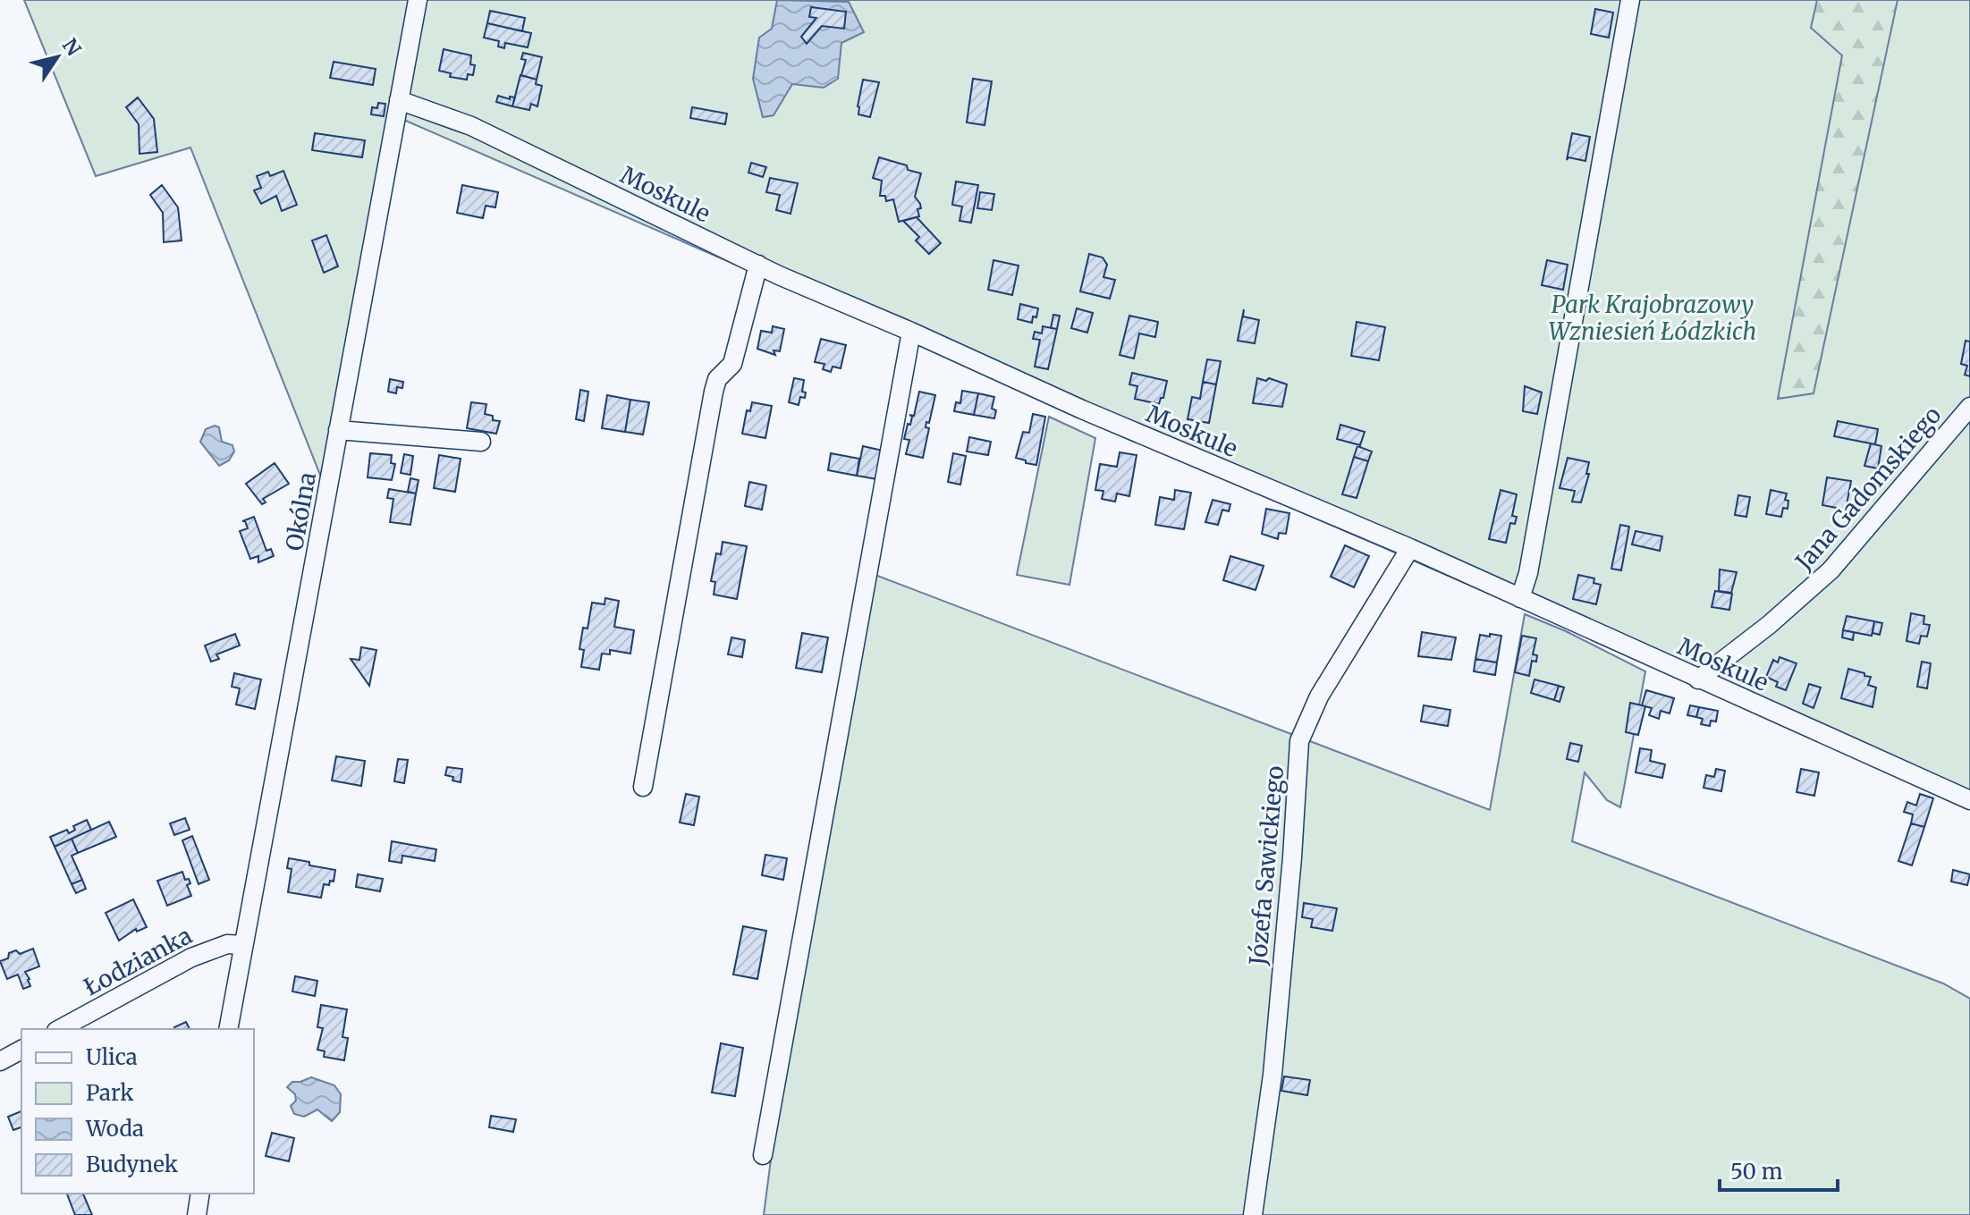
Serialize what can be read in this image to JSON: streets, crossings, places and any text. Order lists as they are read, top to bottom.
{
  "streets": {
    "street": [
      "Moskule",
      "Jana Gadomskiego",
      "Okólna",
      "Józefa Sawickiego",
      "Łodzianka"
    ]
  },
  "crossings": [
    ["Moskule", "Jana Gadomskiego"],
    ["Moskule", "Okólna"],
    ["Moskule", "Józefa Sawickiego"],
    ["Okólna", "Łodzianka"]
  ],
  "parks": ["Park Krajobrazowy Wzniesień Łódzkich"],
  "legend": [
    "Ulica",
    "Park",
    "Woda",
    "Budynek"
  ],
  "scale_bar": "50 m",
  "north": "top right"
}
